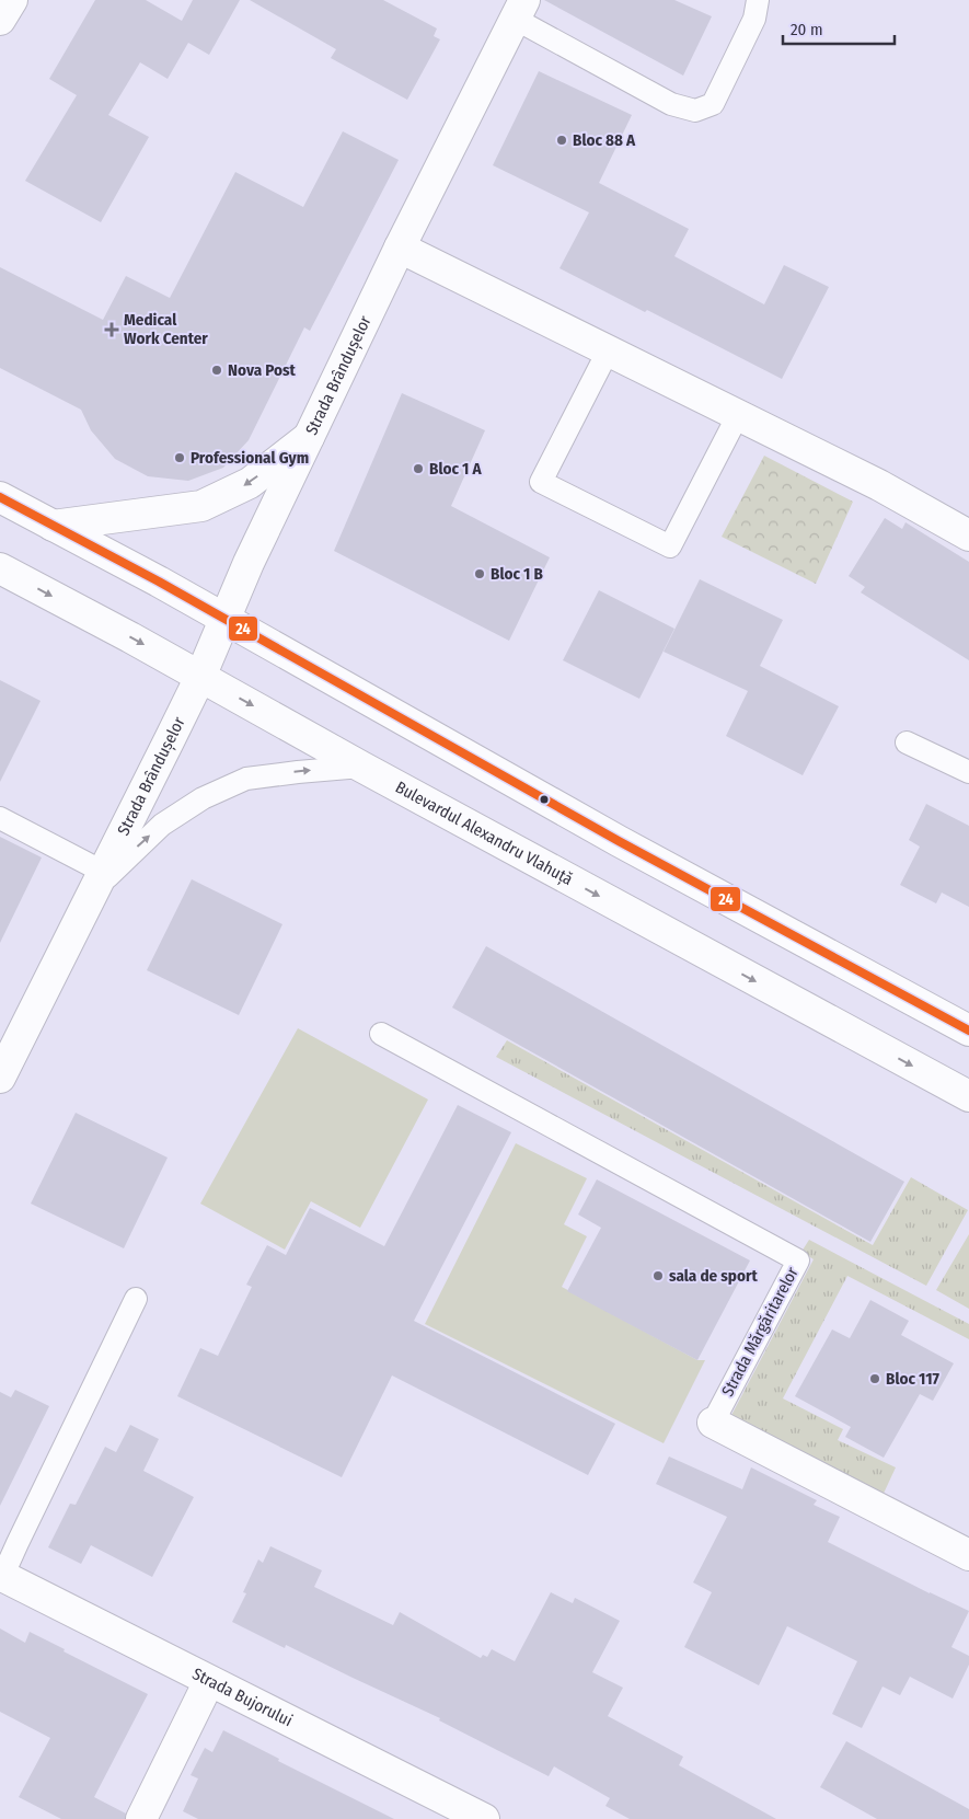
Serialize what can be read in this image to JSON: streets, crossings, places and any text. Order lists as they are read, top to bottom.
{
  "streets": {
    "street": [
      "Strada Brândușelor",
      "Bulevardul Alexandru Vlahuță",
      "Strada Mărgăritarelor",
      "Strada Bujorului"
    ]
  },
  "crossings": [
    ["Strada Brândușelor", "Bulevardul Alexandru Vlahuță"]
  ],
  "places": {
    "other": [
      "Bloc 88 A",
      "Nova Post",
      "Professional Gym",
      "Bloc 1 A",
      "Bloc 1 B",
      "sala de sport",
      "Bloc 117"
    ],
    "health": ["Medical Work Center"]
  },
  "lines": ["transit line 24"],
  "scale_bar": "20 m"
}
